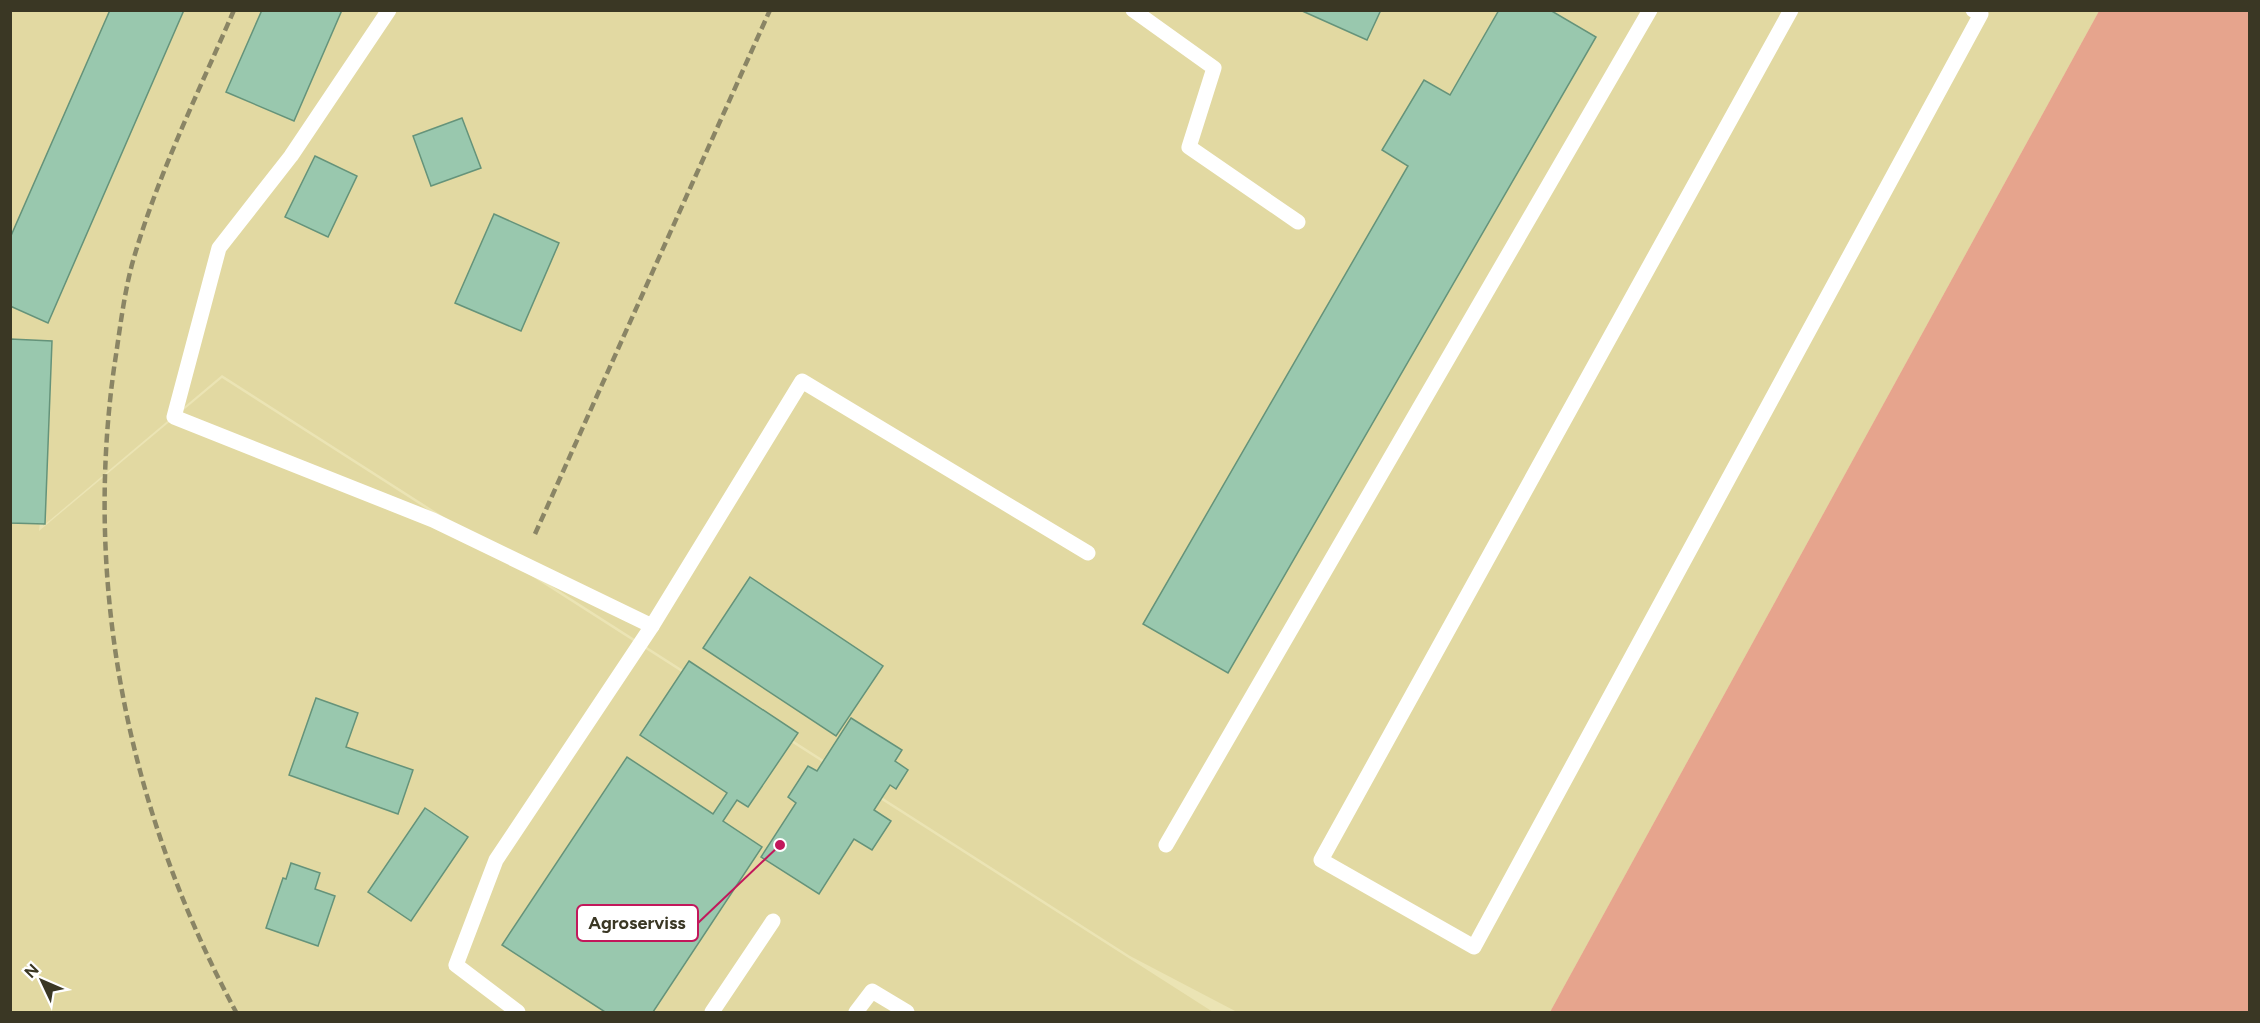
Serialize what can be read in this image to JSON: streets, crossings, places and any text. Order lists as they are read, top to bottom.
{
  "places": ["Agroserviss"],
  "north": "top left"
}
